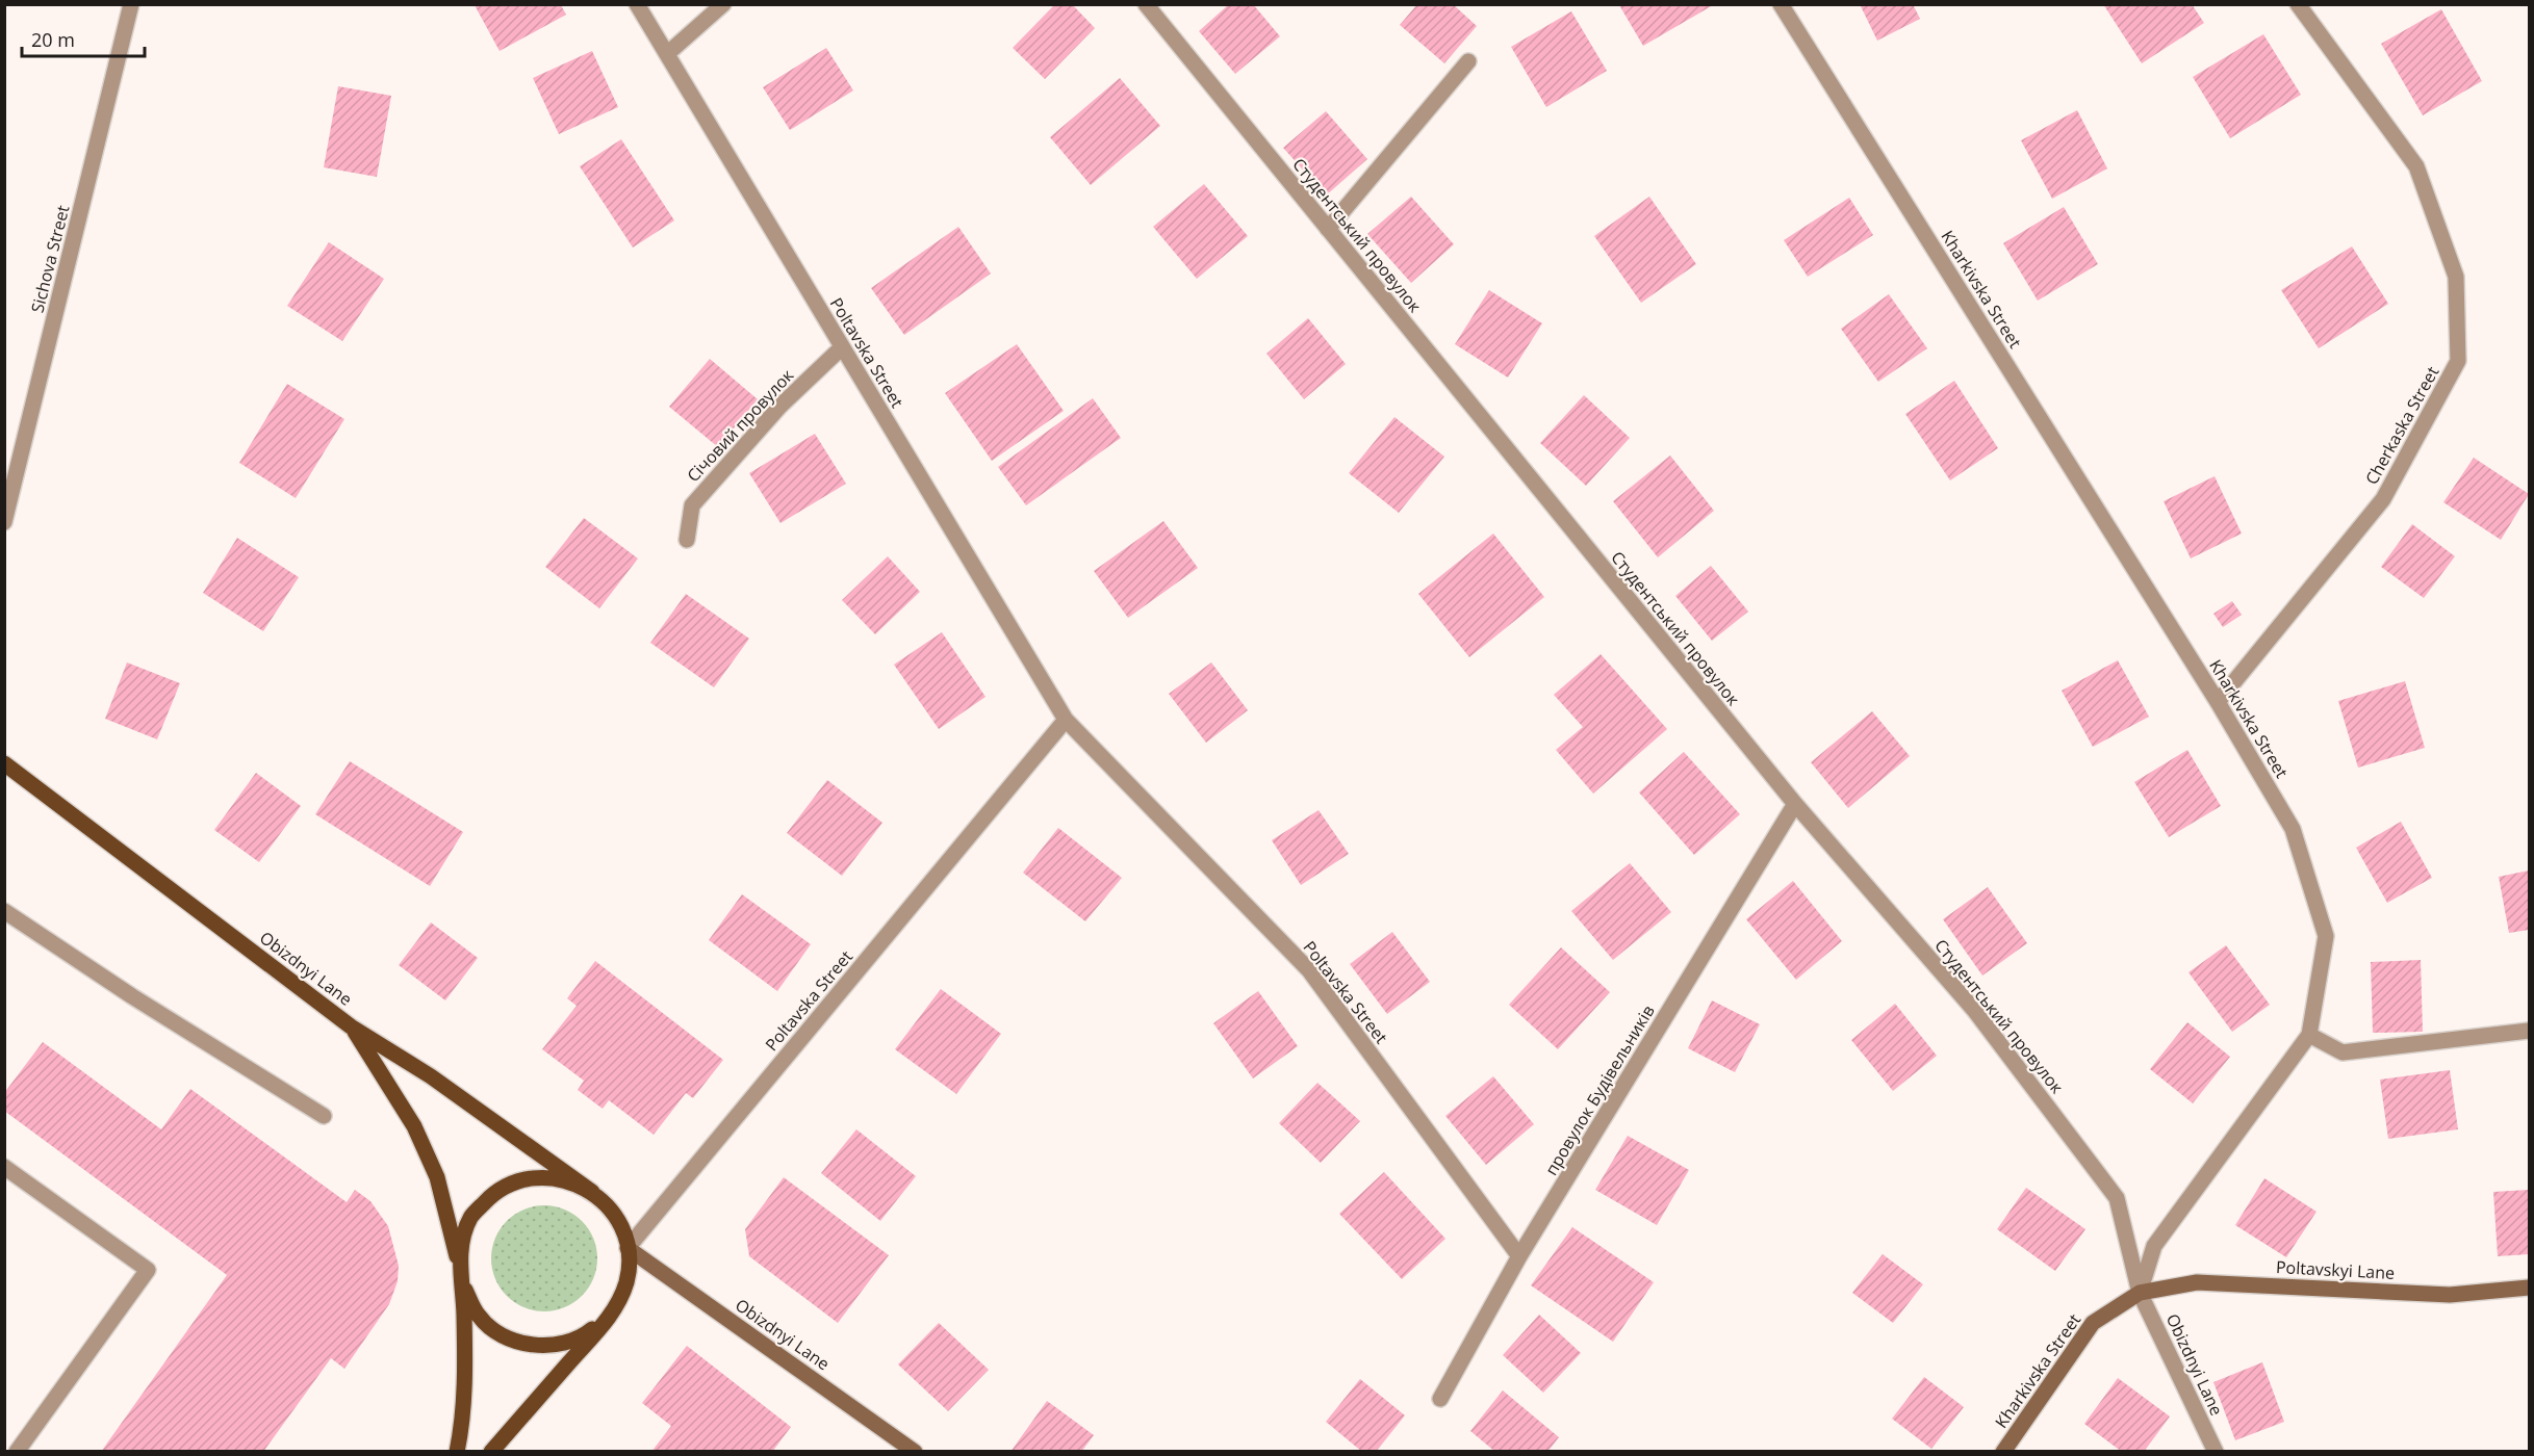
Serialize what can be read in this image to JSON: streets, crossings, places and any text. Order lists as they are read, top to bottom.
{
  "streets": {
    "main road": ["Obizdnyi Lane"],
    "street": [
      "Студентський провулок",
      "Sichova Street",
      "Kharkivska Street",
      "Poltavska Street",
      "Січовий провулок",
      "Cherkaska Street",
      "провулок Будівельників",
      "Poltavskyi Lane"
    ]
  },
  "crossings": [
    ["Студентський провулок", "Kharkivska Street"],
    ["Студентський провулок", "Obizdnyi Lane"],
    ["Студентський провулок", "провулок Будівельників"],
    ["Студентський провулок", "Poltavskyi Lane"],
    ["Kharkivska Street", "Cherkaska Street"],
    ["Kharkivska Street", "Obizdnyi Lane"],
    ["Kharkivska Street", "Poltavskyi Lane"],
    ["Poltavska Street", "Січовий провулок"],
    ["Poltavska Street", "Obizdnyi Lane"],
    ["Poltavska Street", "провулок Будівельників"],
    ["Obizdnyi Lane", "Poltavskyi Lane"]
  ],
  "scale_bar": "20 m"
}
